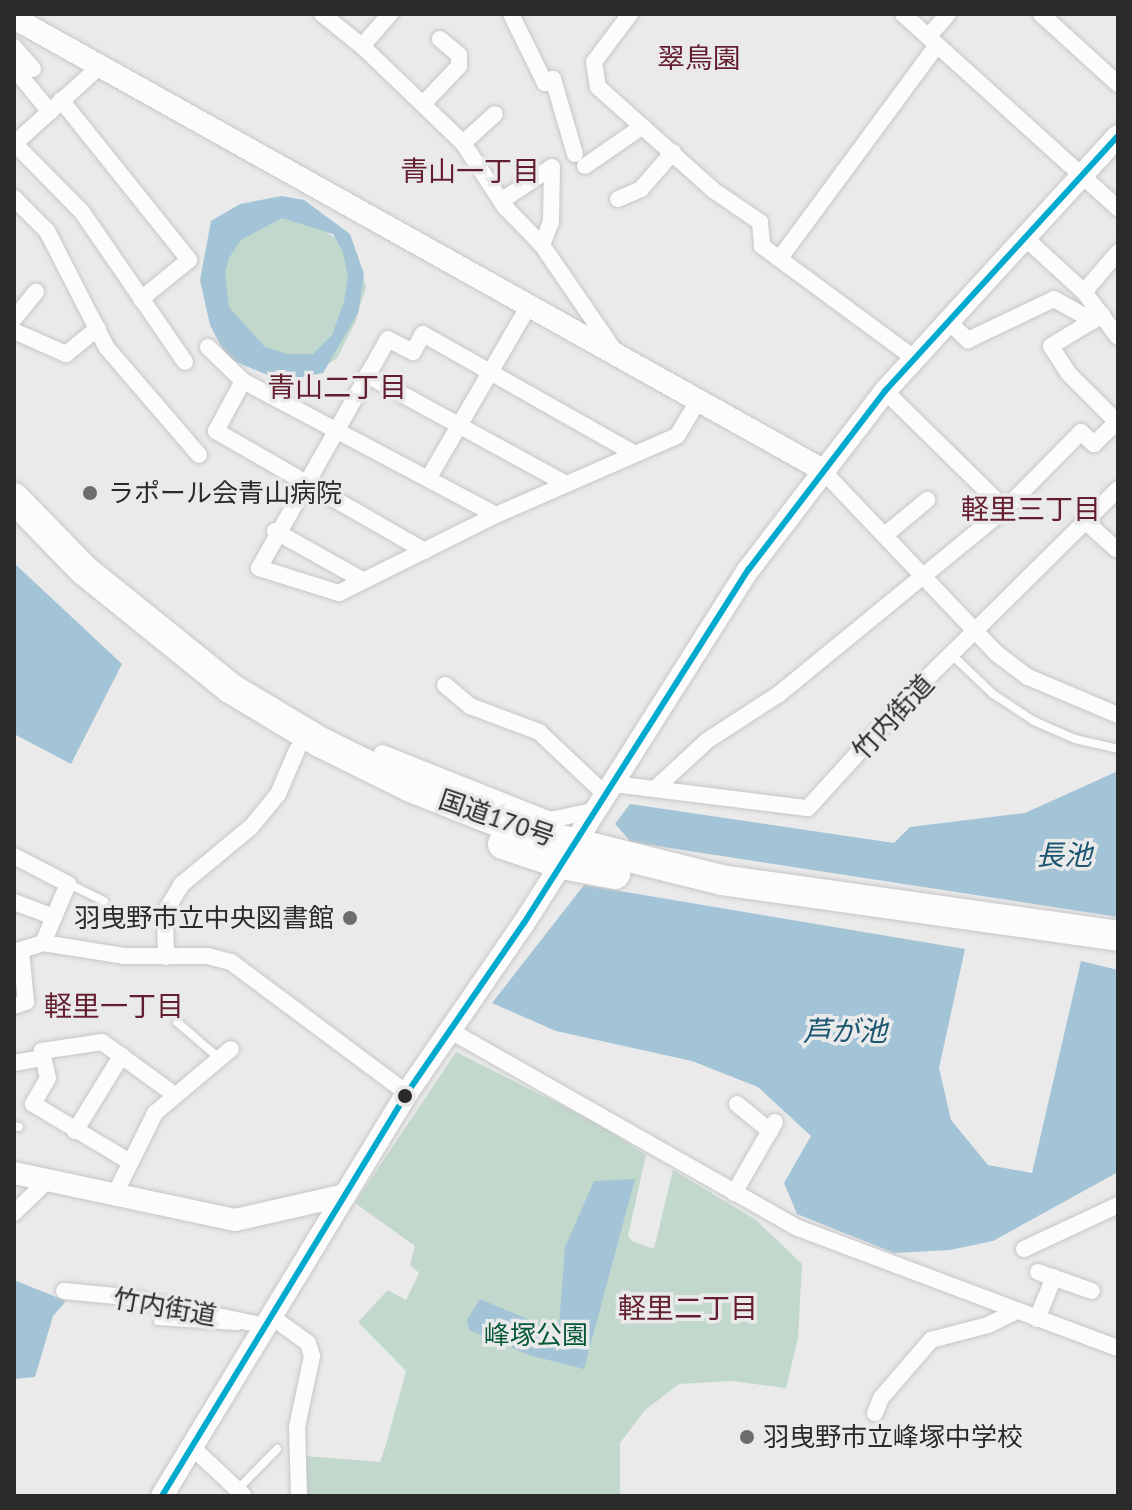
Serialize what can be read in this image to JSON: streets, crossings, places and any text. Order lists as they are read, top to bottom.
{
  "streets": {
    "highway": ["国道170号"],
    "street": ["竹内街道"]
  },
  "districts": [
    "翠鳥園",
    "青山一丁目",
    "青山二丁目",
    "軽里三丁目",
    "軽里一丁目",
    "軽里二丁目"
  ],
  "water": ["長池", "芦が池"],
  "parks": ["峰塚公園"],
  "places": ["ラポール会青山病院", "羽曳野市立中央図書館", "羽曳野市立峰塚中学校"]
}
